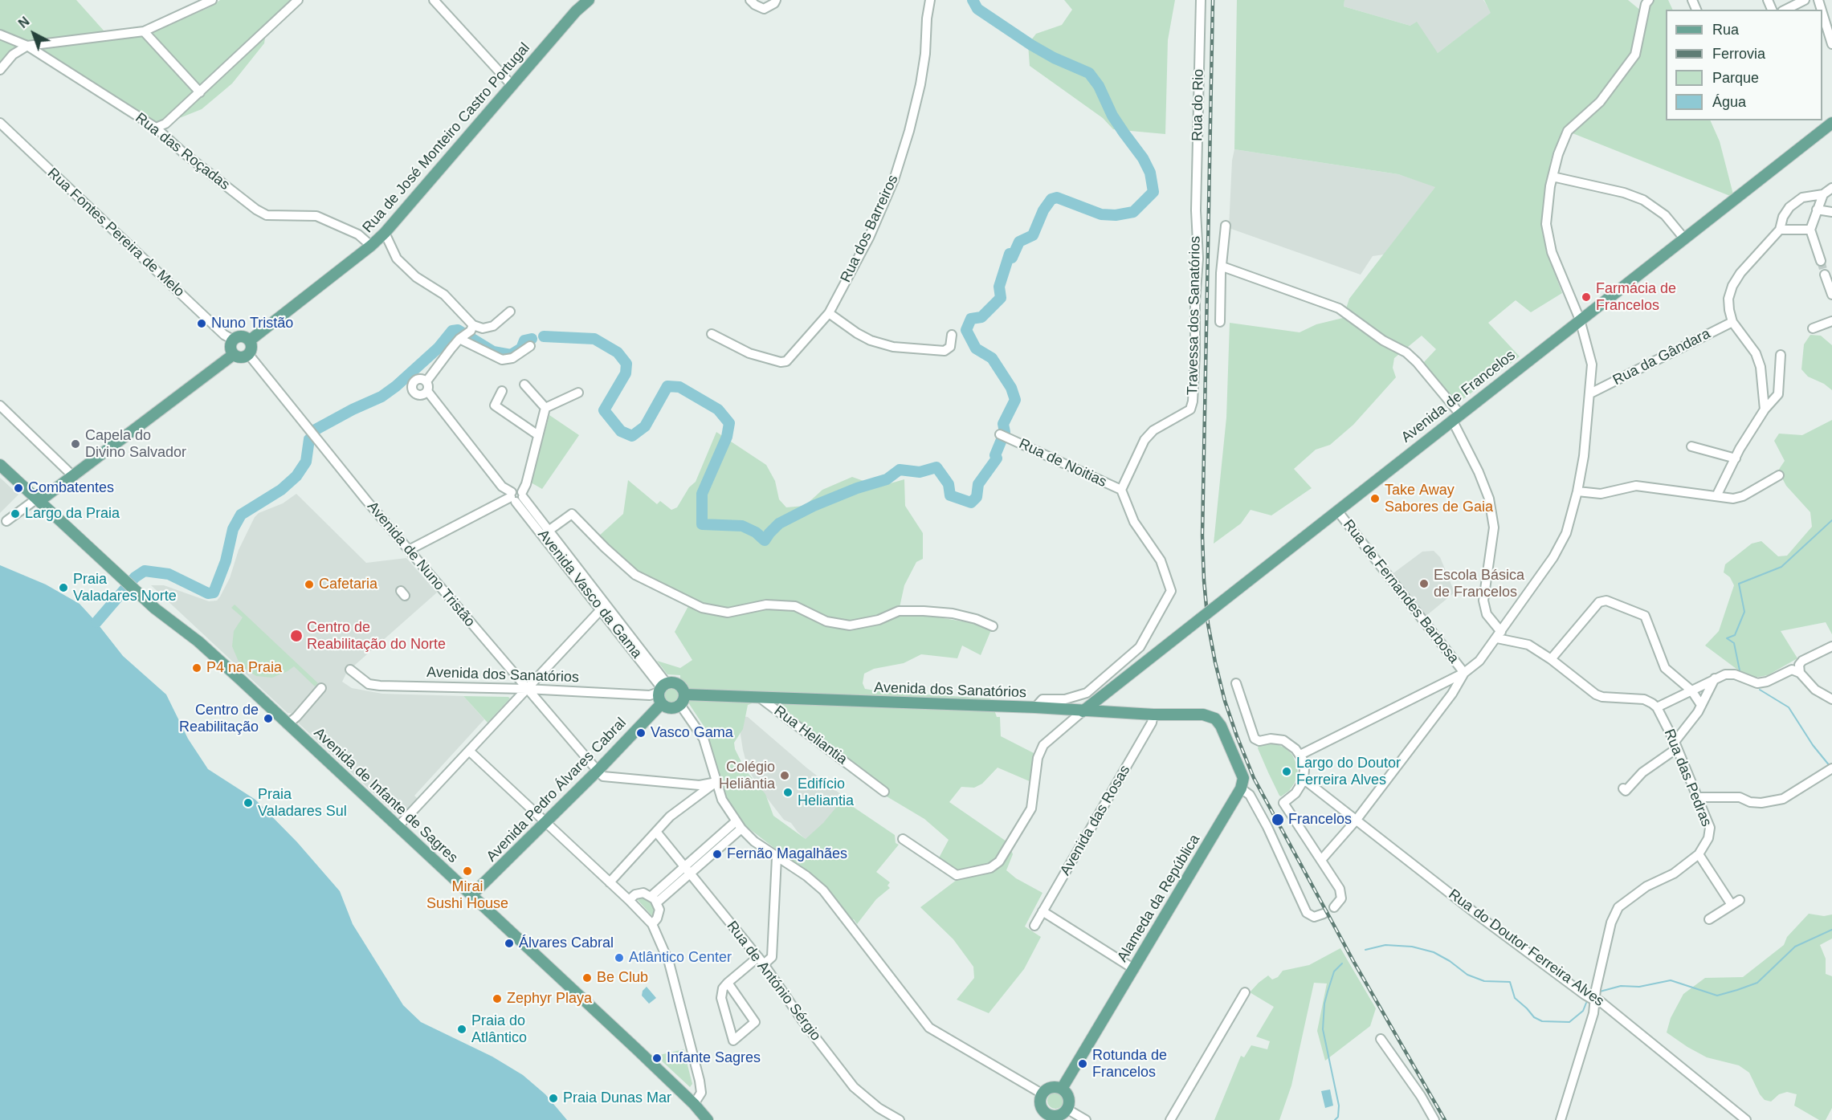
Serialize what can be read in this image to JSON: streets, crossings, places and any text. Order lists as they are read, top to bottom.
{
  "streets": {
    "main road": [
      "Rua de José Monteiro Castro Portugal",
      "Avenida de Francelos",
      "Avenida dos Sanatórios",
      "Avenida Pedro Álvares Cabral",
      "Avenida de Infante de Sagres",
      "Alameda da República"
    ],
    "street": [
      "Rua do Rio",
      "Rua das Roçadas",
      "Rua dos Barreiros",
      "Rua Fontes Pereira de Melo",
      "Travessa dos Sanatórios",
      "Rua da Gândara",
      "Rua de Noitias",
      "Avenida de Nuno Tristão",
      "Rua de Fernandes Barbosa",
      "Avenida Vasco da Gama",
      "Rua Heliantia",
      "Rua das Pedras",
      "Avenida das Rosas",
      "Rua do Doutor Ferreira Alves",
      "Rua de António Sérgio"
    ]
  },
  "crossings": [
    ["Rua do Rio", "Travessa dos Sanatórios"],
    ["Rua de José Monteiro Castro Portugal", "Rua das Roçadas"],
    ["Rua de José Monteiro Castro Portugal", "Rua Fontes Pereira de Melo"],
    ["Rua de José Monteiro Castro Portugal", "Avenida de Nuno Tristão"],
    ["Rua Fontes Pereira de Melo", "Avenida de Nuno Tristão"],
    ["Travessa dos Sanatórios", "Rua de Noitias"],
    ["Avenida de Francelos", "Rua de Fernandes Barbosa"],
    ["Avenida de Francelos", "Avenida dos Sanatórios"],
    ["Avenida de Nuno Tristão", "Avenida dos Sanatórios"],
    ["Avenida de Nuno Tristão", "Avenida Pedro Álvares Cabral"],
    ["Avenida Vasco da Gama", "Avenida dos Sanatórios"],
    ["Avenida Vasco da Gama", "Avenida Pedro Álvares Cabral"],
    ["Avenida dos Sanatórios", "Rua Heliantia"],
    ["Avenida dos Sanatórios", "Avenida Pedro Álvares Cabral"],
    ["Avenida dos Sanatórios", "Avenida das Rosas"],
    ["Avenida dos Sanatórios", "Alameda da República"],
    ["Rua das Pedras", "Rua do Doutor Ferreira Alves"],
    ["Avenida Pedro Álvares Cabral", "Avenida de Infante de Sagres"]
  ],
  "places": [
    "Farmácia de Francelos",
    "Nuno Tristão",
    "Capela do Divino Salvador",
    "Combatentes",
    "Take Away Sabores de Gaia",
    "Largo da Praia",
    "Escola Básica de Francelos",
    "Cafetaria",
    "Praia Valadares Norte",
    "Centro de Reabilitação do Norte",
    "P4 na Praia",
    "Centro de Reabilitação",
    "Vasco Gama",
    "Largo do Doutor Ferreira Alves",
    "Colégio Heliântia",
    "Edifício Heliantia",
    "Praia Valadares Sul",
    "Francelos",
    "Fernão Magalhães",
    "Mirai Sushi House",
    "Álvares Cabral",
    "Atlântico Center",
    "Be Club",
    "Zephyr Playa",
    "Praia do Atlântico",
    "Infante Sagres",
    "Rotunda de Francelos",
    "Praia Dunas Mar"
  ],
  "legend": [
    "Rua",
    "Ferrovia",
    "Parque",
    "Água"
  ],
  "north": "top left"
}
